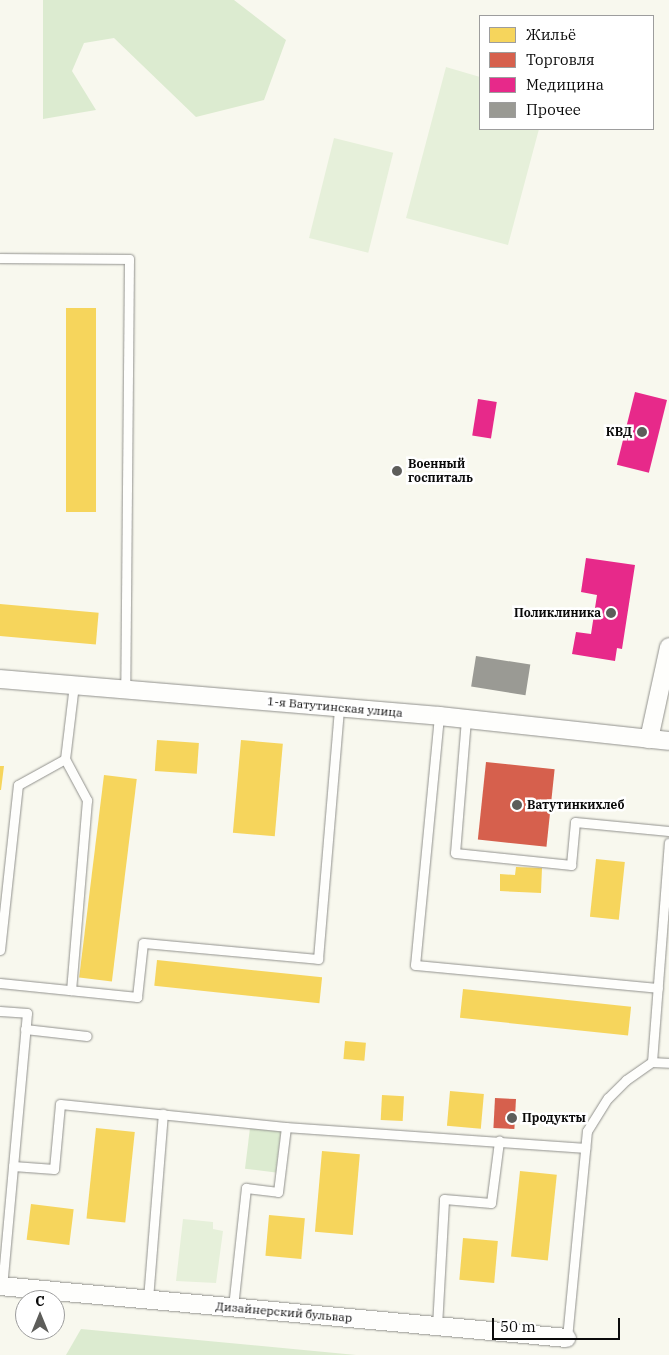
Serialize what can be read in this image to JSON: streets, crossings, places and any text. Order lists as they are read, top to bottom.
{
  "streets": {
    "street": ["1-я Ватутинская улица", "Дизайнерский бульвар"]
  },
  "places": [
    "КВД",
    "Военный госпиталь",
    "Поликлиника",
    "Ватутинкихлеб",
    "Продукты"
  ],
  "legend": [
    "Жильё",
    "Торговля",
    "Медицина",
    "Прочее"
  ],
  "scale_bar": "50 m",
  "north": "top"
}
